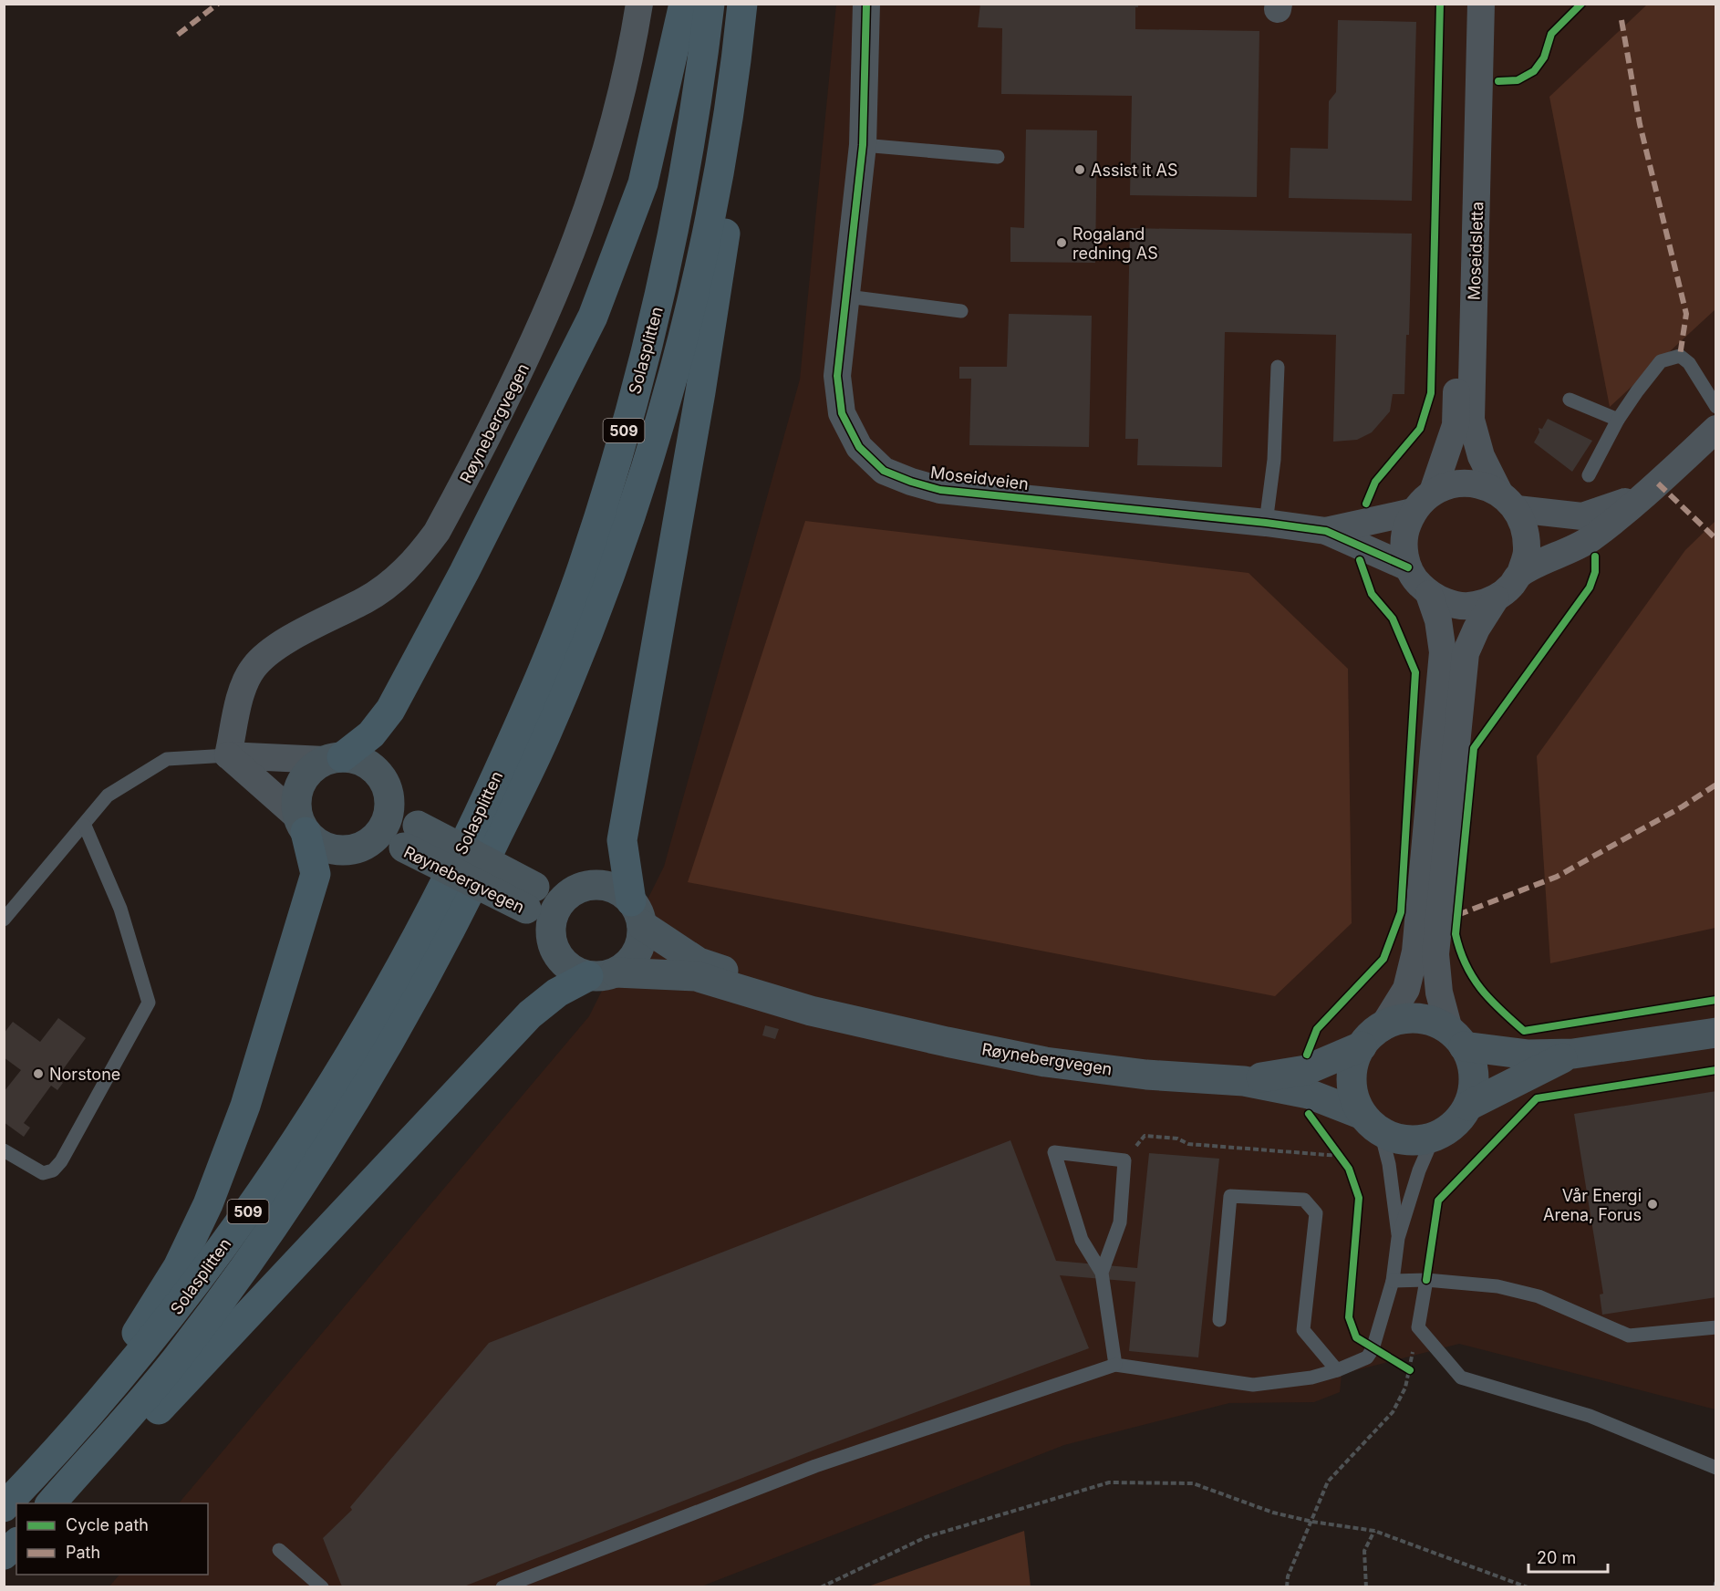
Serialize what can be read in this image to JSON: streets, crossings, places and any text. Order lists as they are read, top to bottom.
{
  "streets": {
    "highway": ["Solasplitten", "509"],
    "street": ["Moseidsletta", "Røynebergvegen", "Moseidveien"]
  },
  "crossings": [
    ["Solasplitten", "509"],
    ["Røynebergvegen", "509"]
  ],
  "places": [
    "Assist it AS",
    "Rogaland redning AS",
    "Norstone",
    "Vår Energi Arena, Forus"
  ],
  "legend": ["Cycle path", "Path"],
  "scale_bar": "20 m"
}
